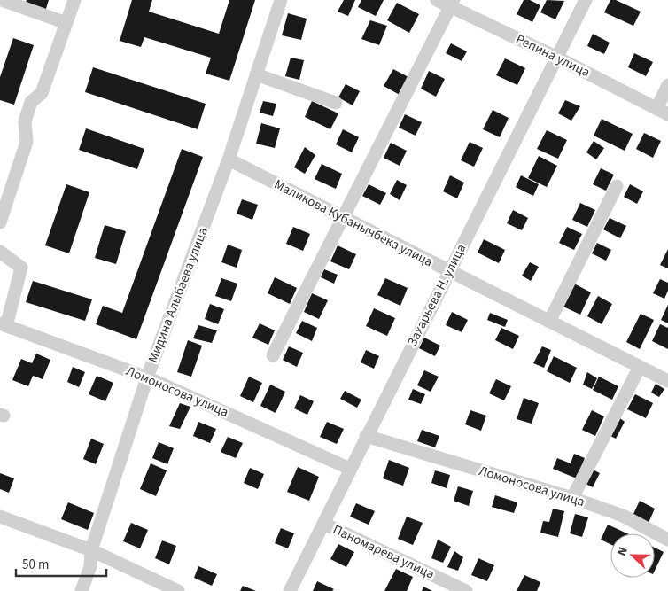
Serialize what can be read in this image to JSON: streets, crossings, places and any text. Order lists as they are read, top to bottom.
{
  "streets": {
    "street": [
      "Репина улица",
      "Маликова Кубанычбека улица",
      "Мидина Алыбаева улица",
      "Захарьева Н. улица",
      "Ломоносова улица",
      "Паномарева улица"
    ]
  },
  "crossings": [
    ["Репина улица", "Захарьева Н. улица"],
    ["Маликова Кубанычбека улица", "Мидина Алыбаева улица"],
    ["Маликова Кубанычбека улица", "Захарьева Н. улица"],
    ["Мидина Алыбаева улица", "Ломоносова улица"],
    ["Захарьева Н. улица", "Ломоносова улица"],
    ["Захарьева Н. улица", "Паномарева улица"]
  ],
  "scale_bar": "50 m",
  "north": "left"
}
